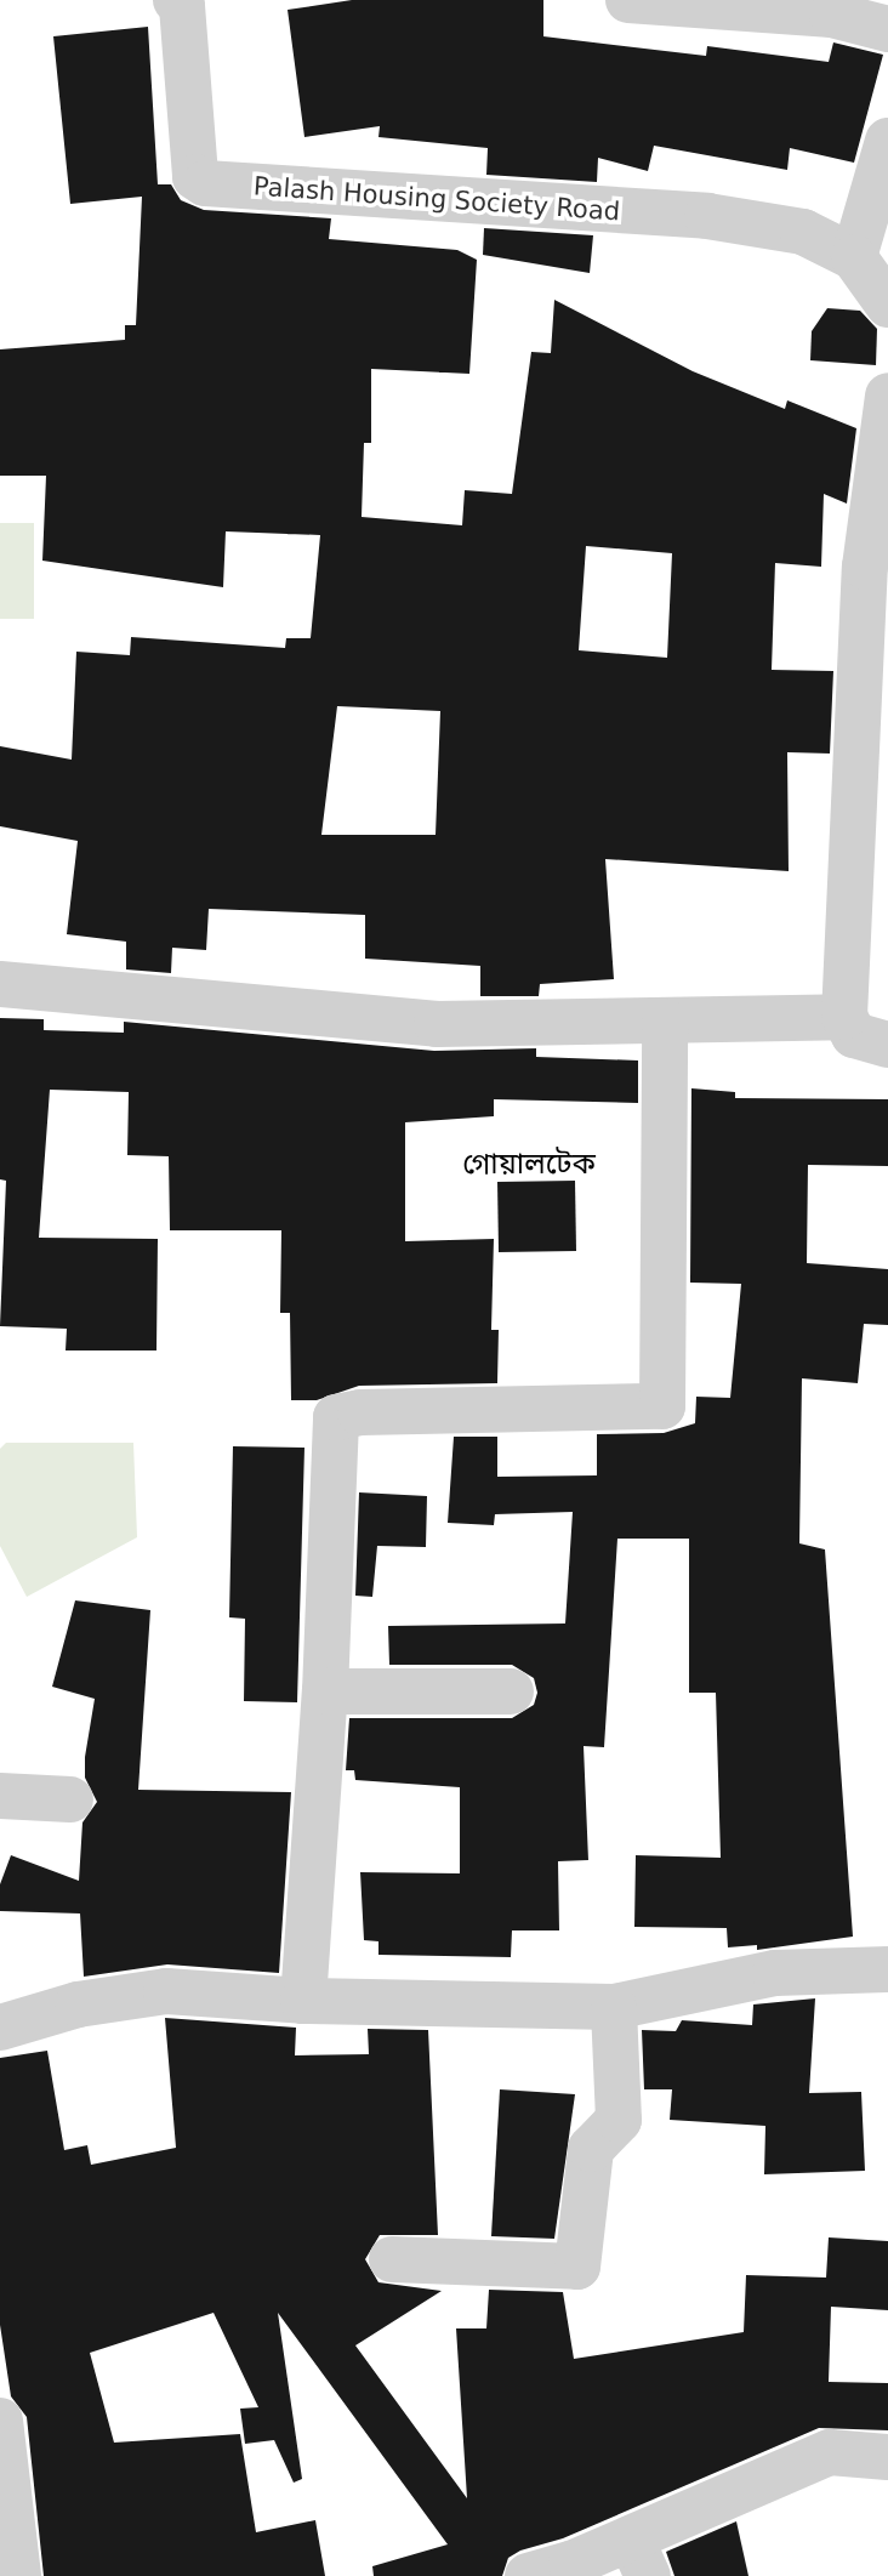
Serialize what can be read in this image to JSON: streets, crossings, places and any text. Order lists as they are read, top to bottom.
{
  "streets": {
    "street": ["Palash Housing Society Road"]
  },
  "districts": ["গোয়ালটেক"]
}
